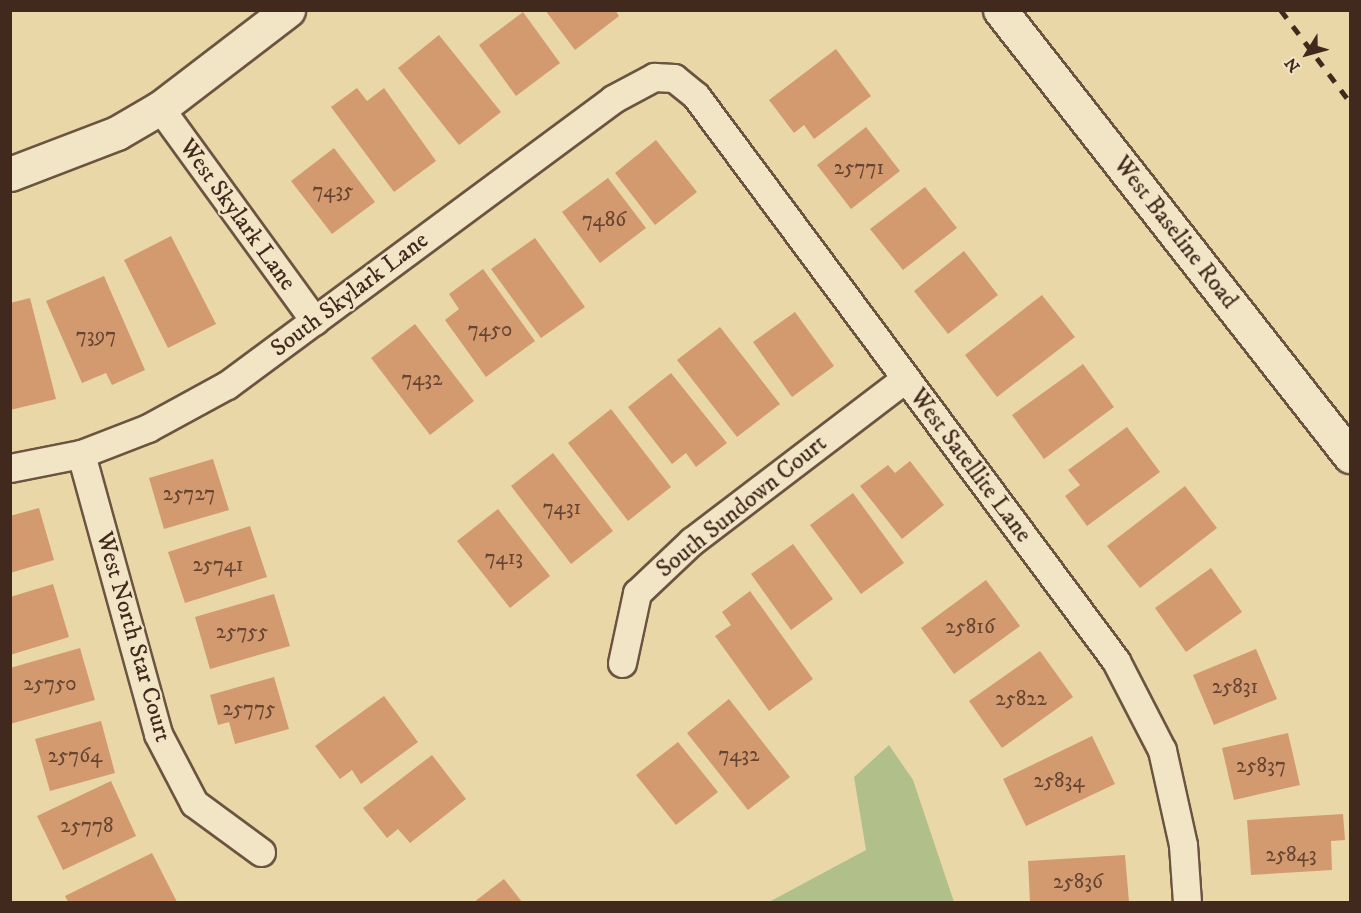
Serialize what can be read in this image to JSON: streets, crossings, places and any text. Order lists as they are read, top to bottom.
{
  "streets": {
    "main road": ["West Baseline Road"],
    "street": [
      "West Skylark Lane",
      "South Skylark Lane",
      "West Satellite Lane",
      "South Sundown Court",
      "West North Star Court"
    ]
  },
  "crossings": [
    ["West Skylark Lane", "South Skylark Lane"],
    ["South Skylark Lane", "West Satellite Lane"],
    ["South Skylark Lane", "West North Star Court"],
    ["West Satellite Lane", "South Sundown Court"]
  ],
  "house_numbers": [
    "25771",
    "7435",
    "7486",
    "7450",
    "7397",
    "7432",
    "25727",
    "7431",
    "7413",
    "25741",
    "25816",
    "25755",
    "25750",
    "25831",
    "25822",
    "25775",
    "7432",
    "25764",
    "25837",
    "25834",
    "25778",
    "25843",
    "25836"
  ],
  "north": "bottom left"
}
